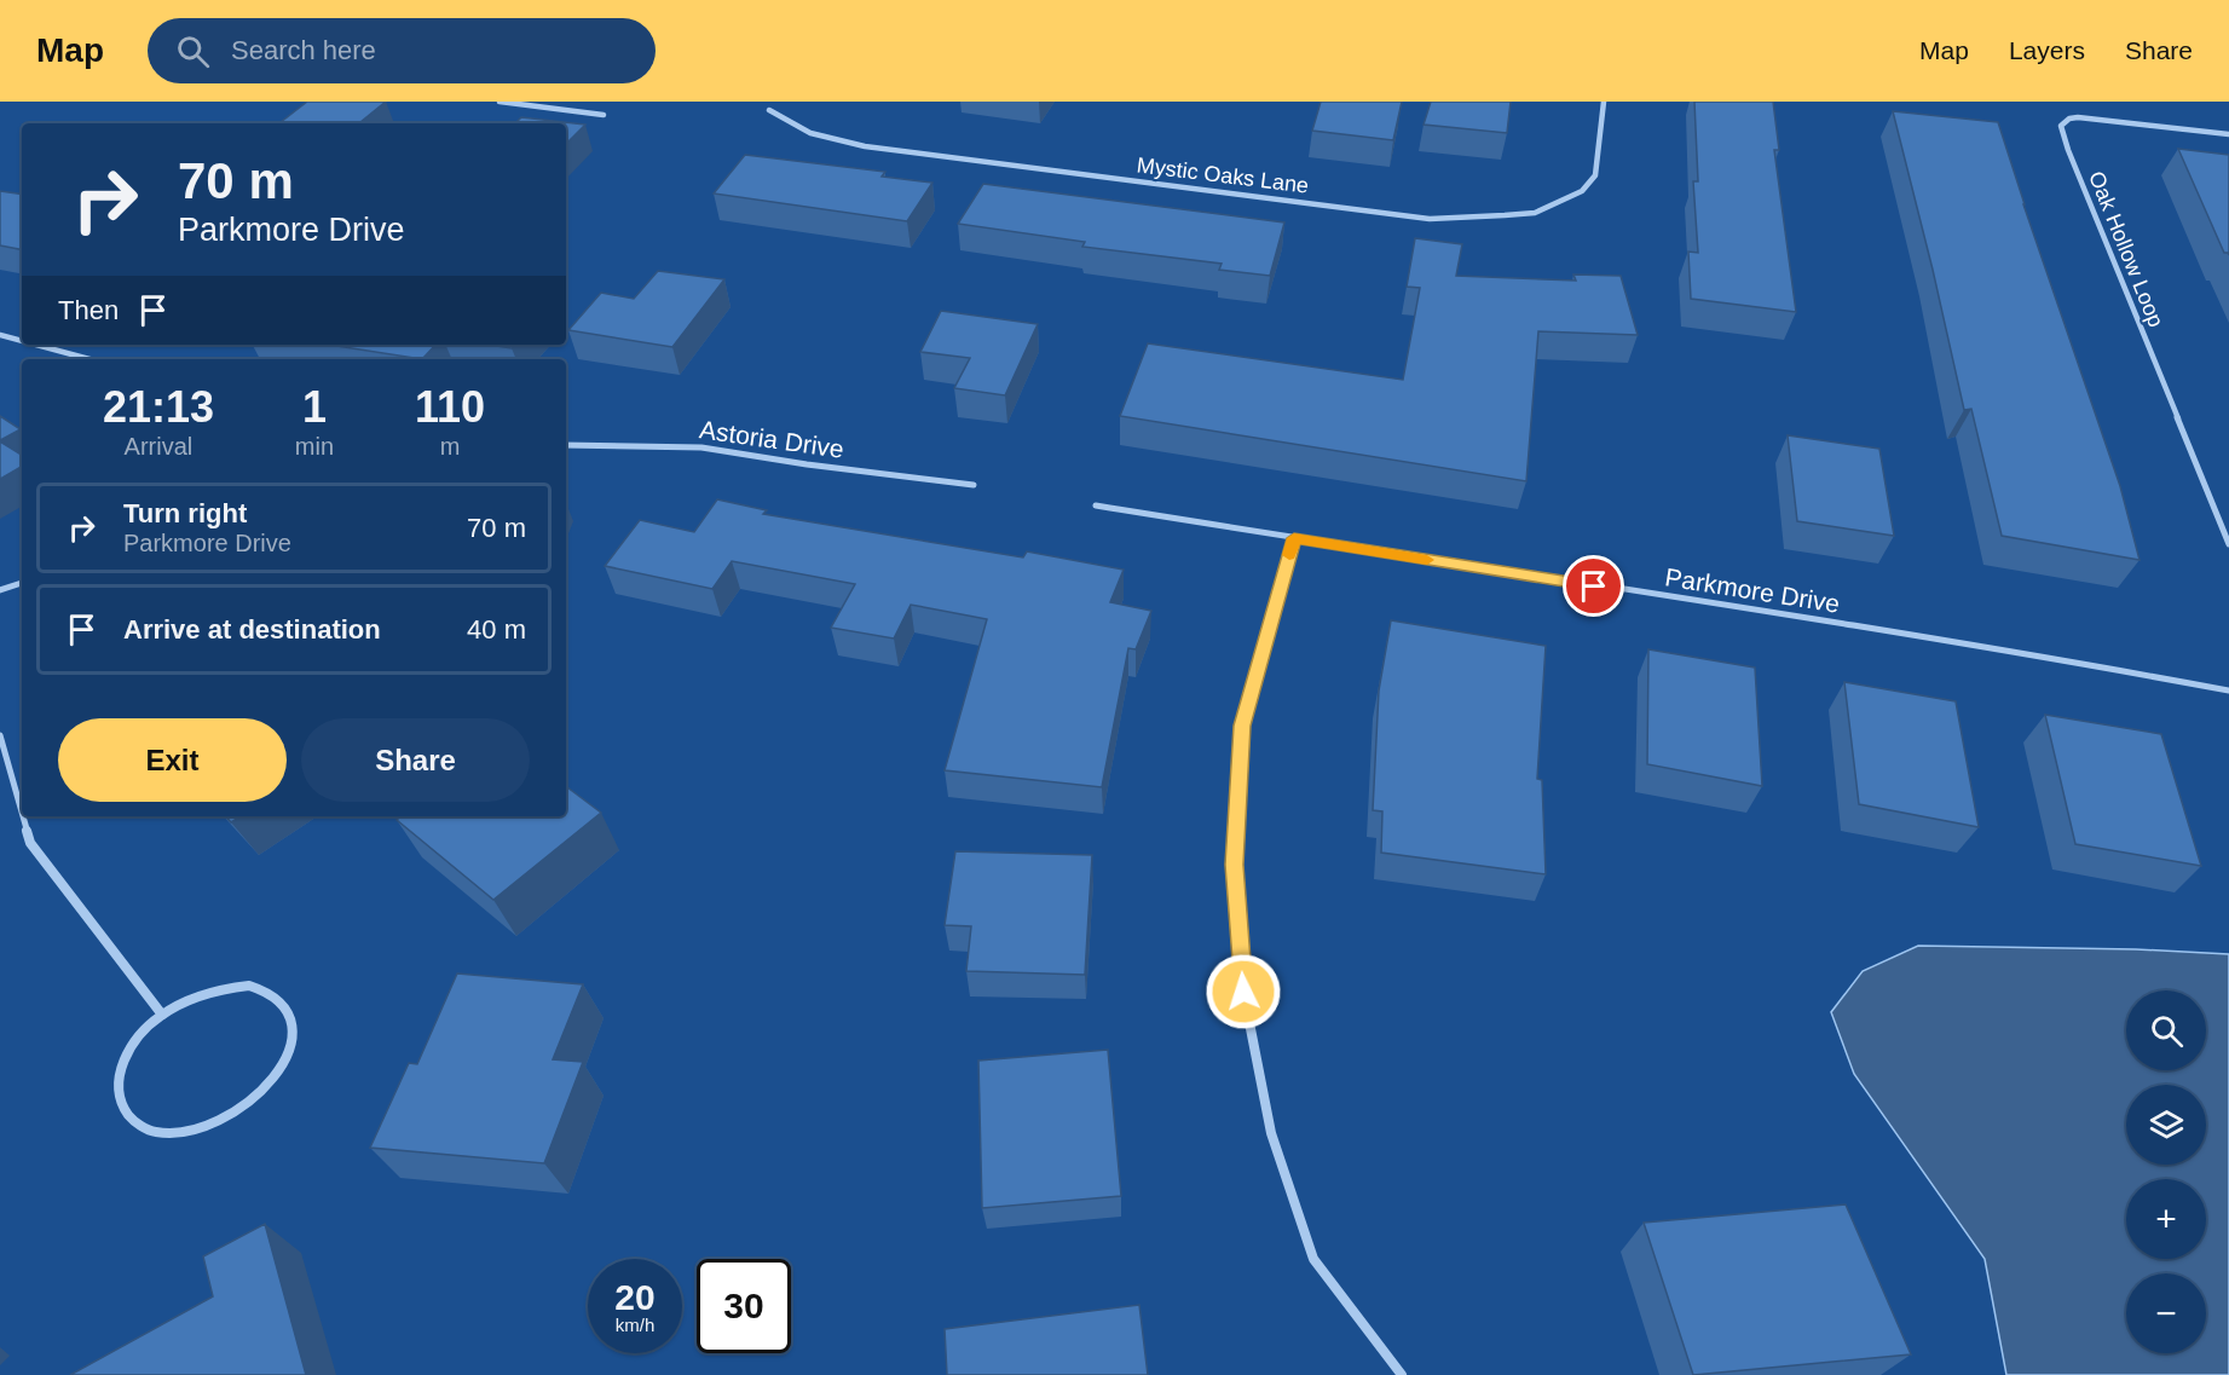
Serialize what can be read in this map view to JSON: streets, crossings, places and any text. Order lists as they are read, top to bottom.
{
  "streets": {
    "street": [
      "Mystic Oaks Lane",
      "Oak Hollow Loop",
      "Astoria Drive",
      "Parkmore Drive"
    ]
  },
  "page": {
    "header": "Map",
    "search": "Search here",
    "nav": ["Map", "Layers", "Share"],
    "turn": ["70 m", "Parkmore Drive"],
    "then": "Then",
    "eta": [
      "21:13",
      "Arrival",
      "1",
      "min",
      "110",
      "m"
    ],
    "list": [
      {
        "name": "Turn right",
        "note": "Parkmore Drive",
        "value": "70 m"
      },
      {
        "name": "Arrive at destination",
        "value": "40 m"
      }
    ],
    "buttons": ["Exit", "Share"],
    "map_buttons": ["+", "−"],
    "speed": "20 km/h",
    "limit": "30"
  }
}
